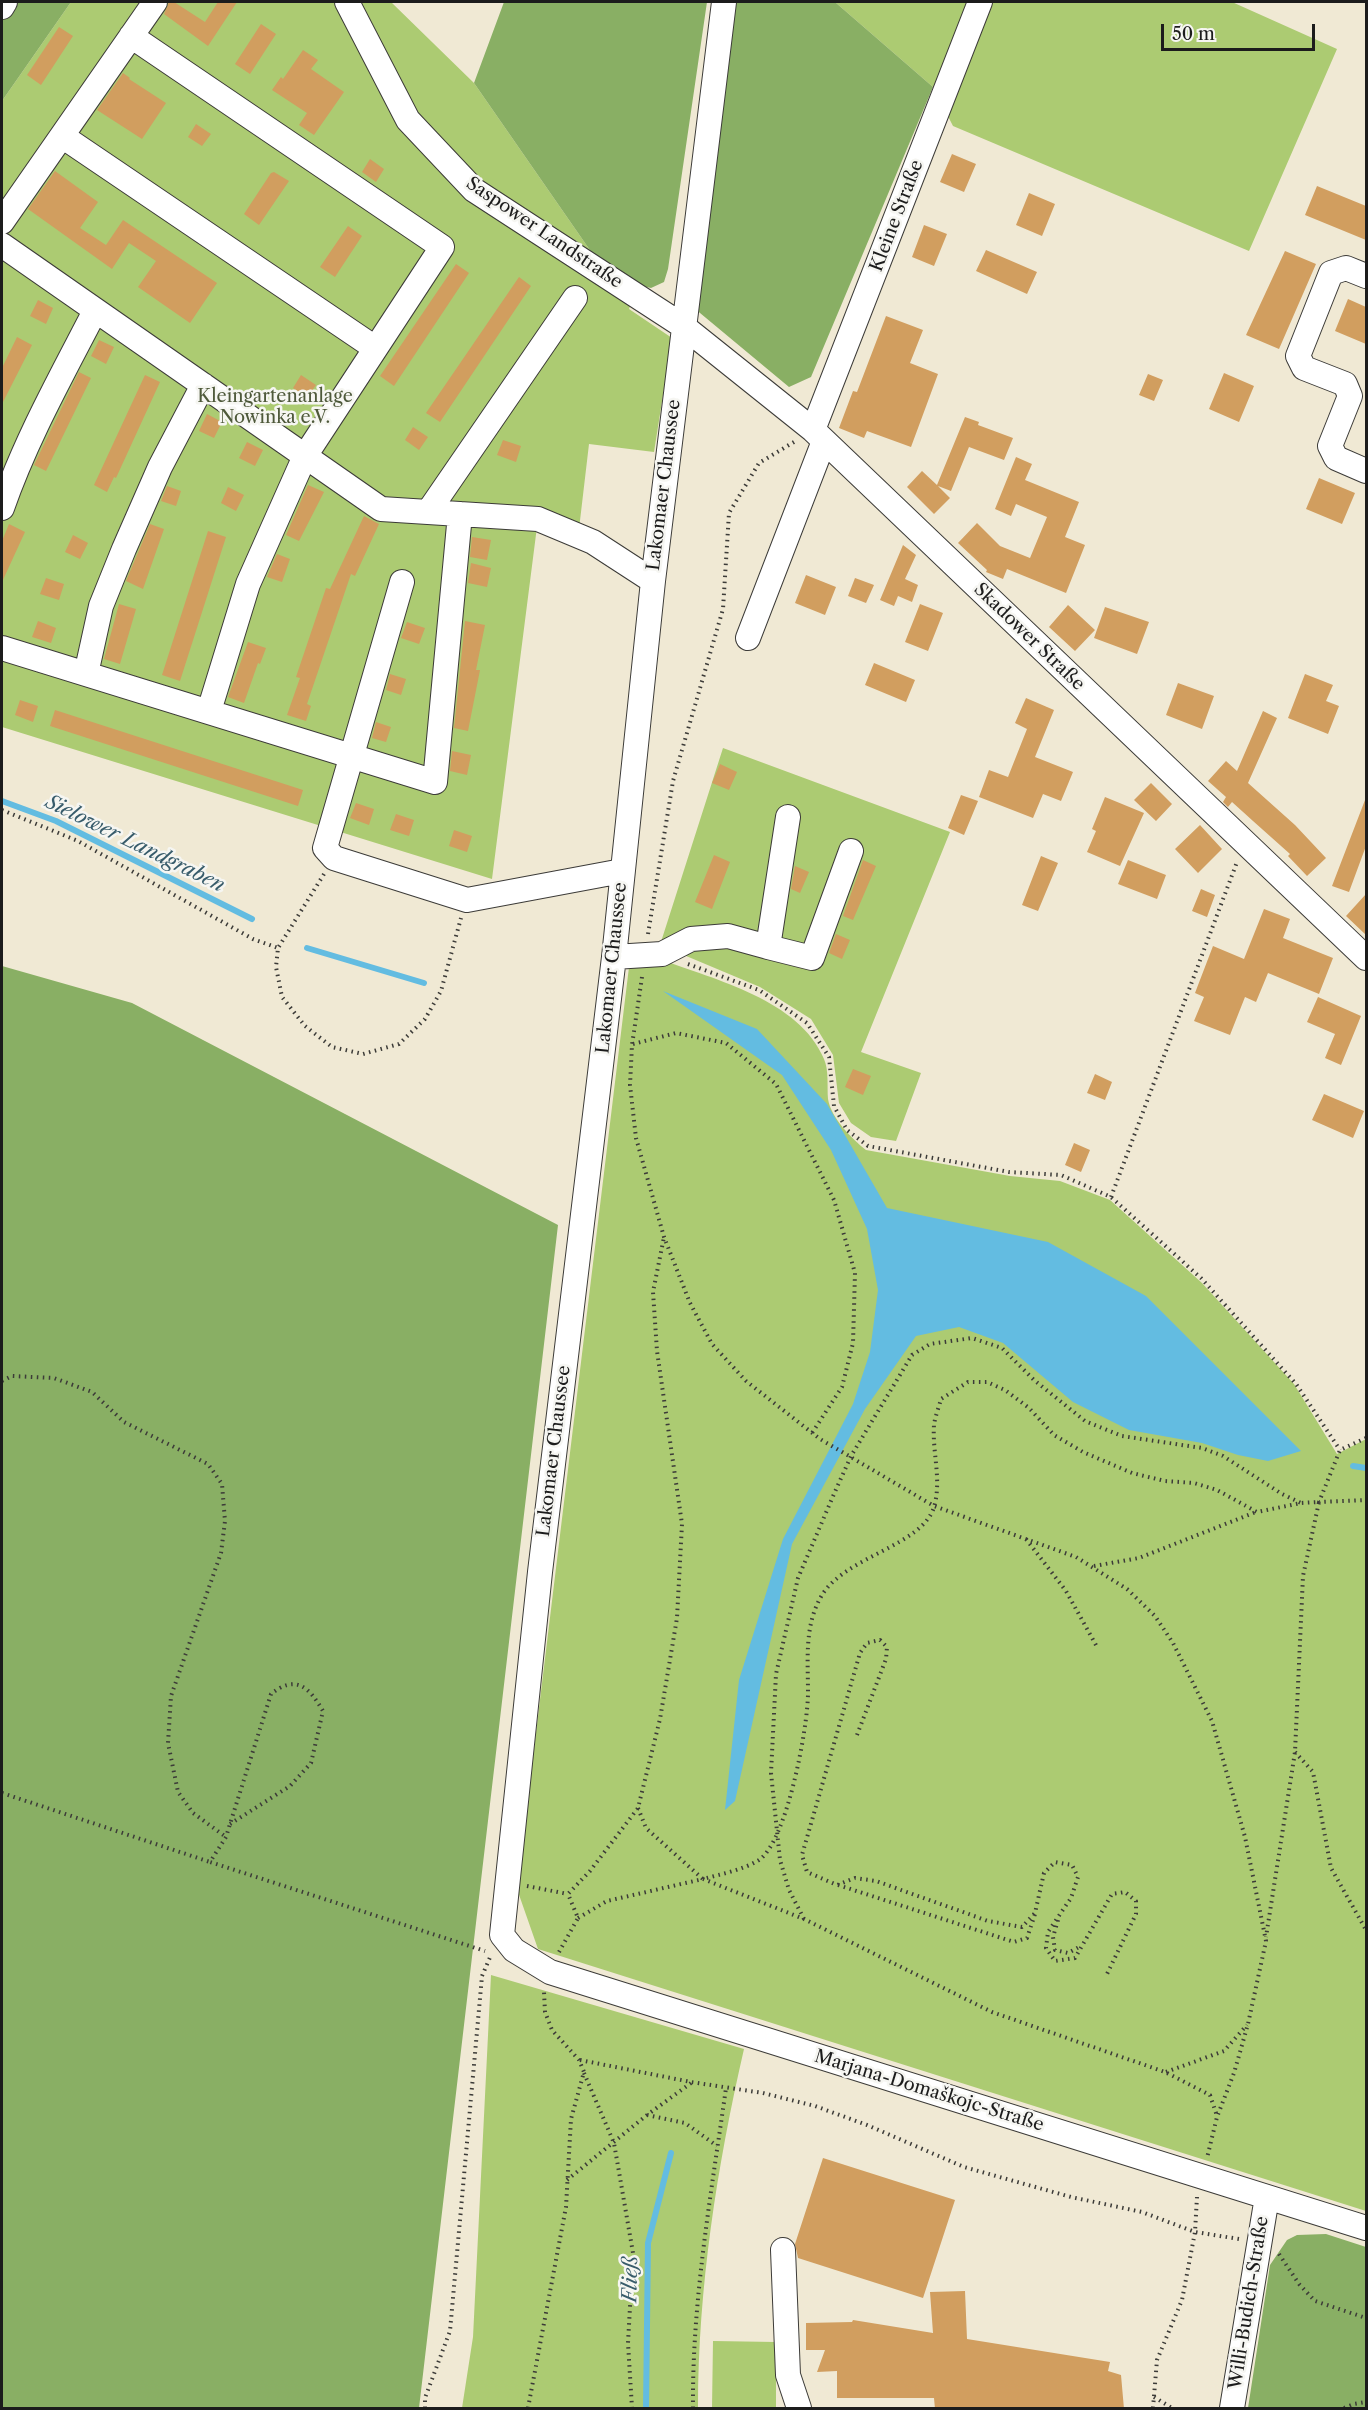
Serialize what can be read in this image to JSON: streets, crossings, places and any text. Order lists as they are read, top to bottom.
{
  "streets": {
    "street": [
      "Kleine Straße",
      "Saspower Landstraße",
      "Lakomaer Chaussee",
      "Skadower Straße",
      "Marjana-Domaškojc-Straße",
      "Willi-Budich-Straße"
    ]
  },
  "crossings": [
    ["Kleine Straße", "Skadower Straße"],
    ["Saspower Landstraße", "Lakomaer Chaussee"],
    ["Saspower Landstraße", "Skadower Straße"],
    ["Lakomaer Chaussee", "Skadower Straße"],
    ["Lakomaer Chaussee", "Marjana-Domaškojc-Straße"],
    ["Marjana-Domaškojc-Straße", "Willi-Budich-Straße"]
  ],
  "water": ["Sielower Landgraben", "Fließ"],
  "parks": ["Kleingartenanlage Nowinka e.V."],
  "scale_bar": "50 m"
}
